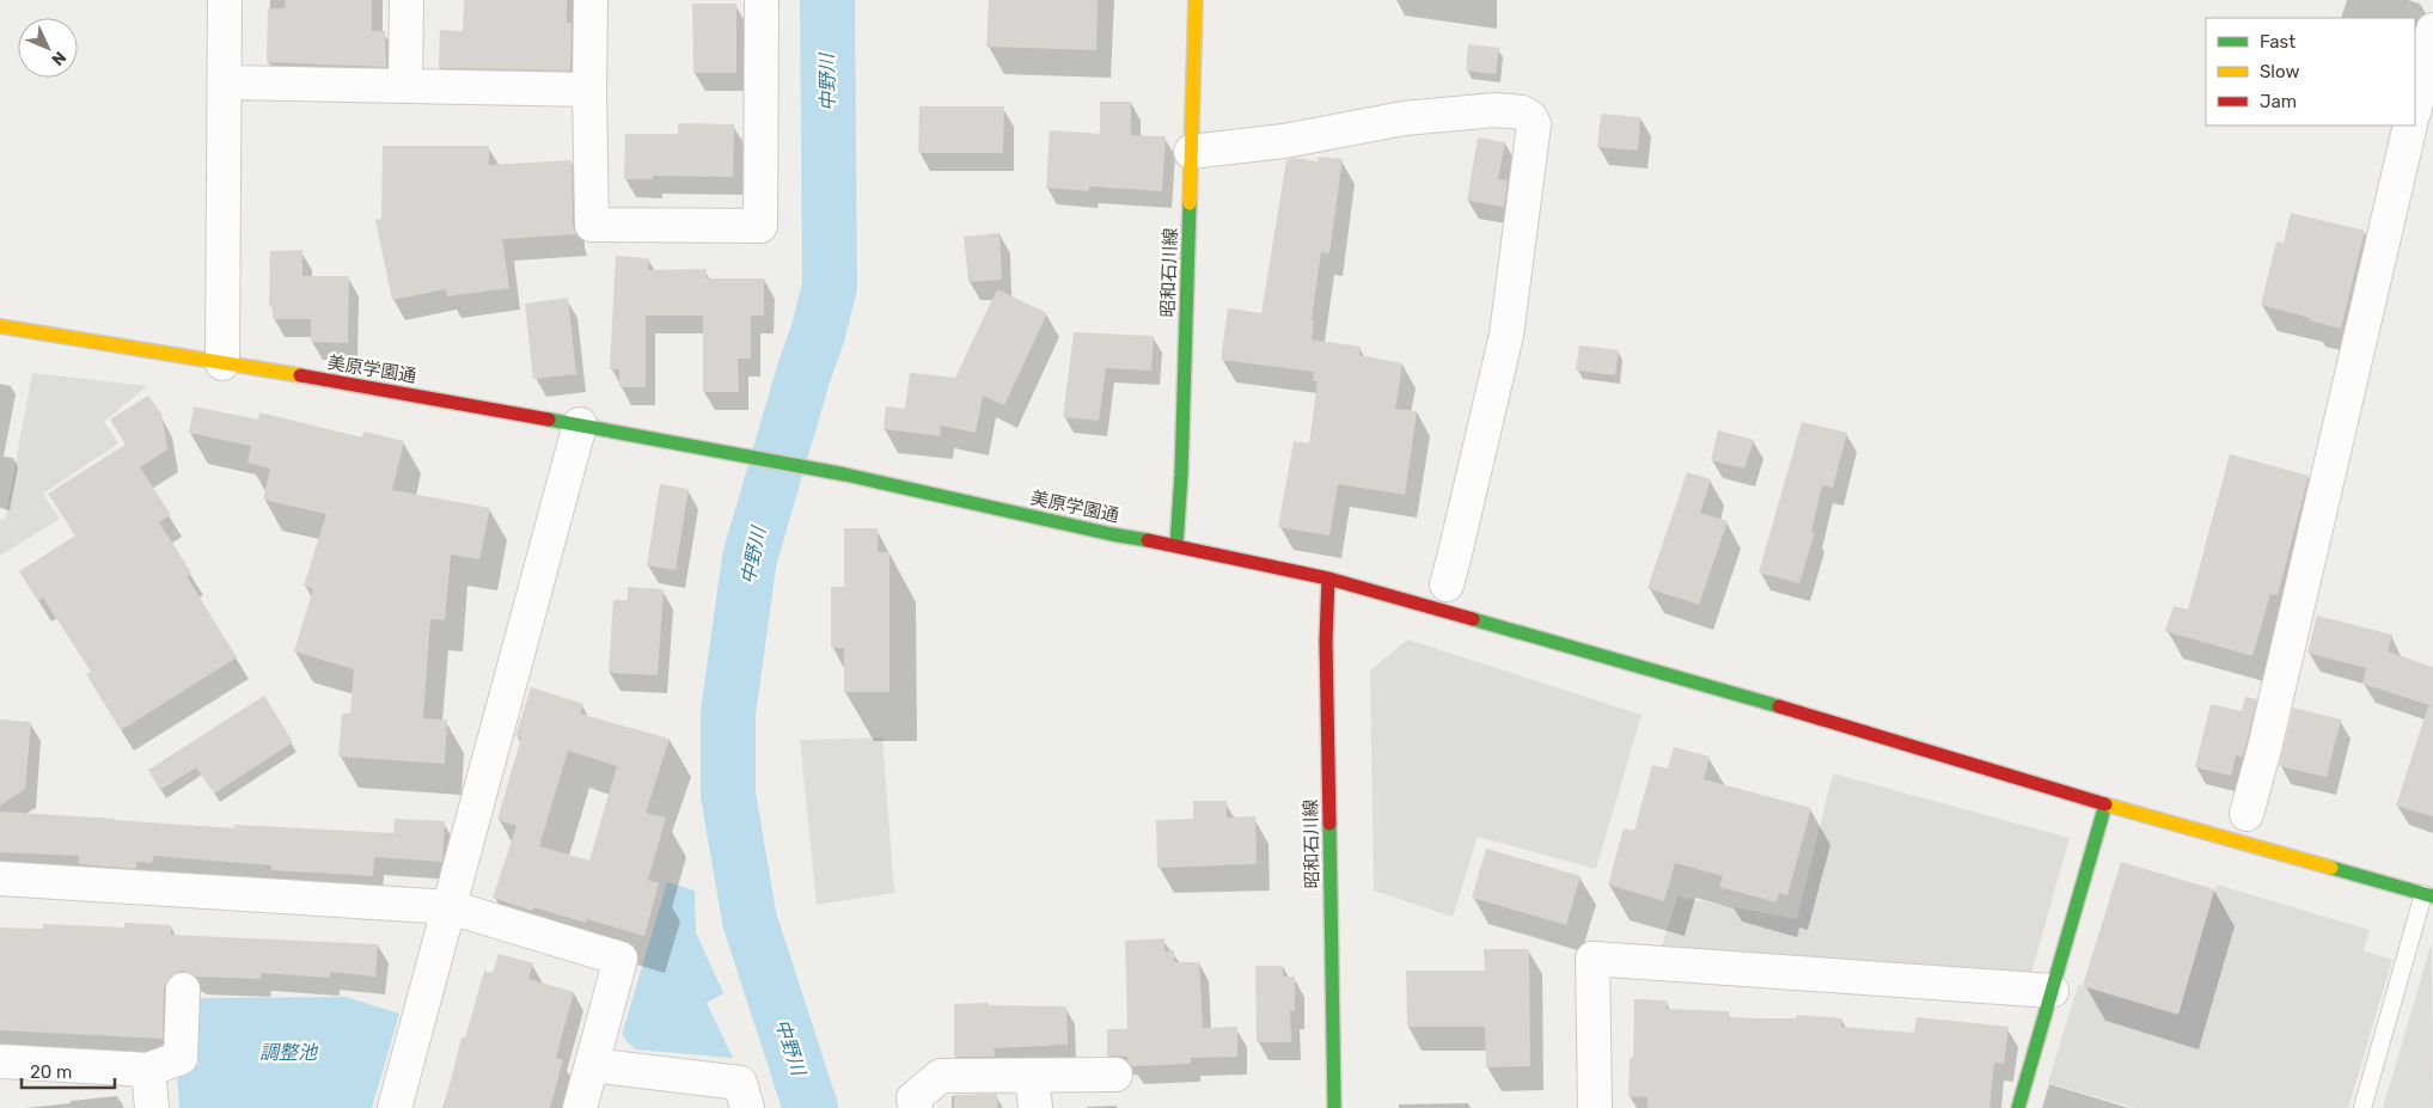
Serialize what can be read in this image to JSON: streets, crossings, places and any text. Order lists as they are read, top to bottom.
{
  "streets": {
    "street": ["昭和石川線", "美原学園通"]
  },
  "crossings": [
    ["昭和石川線", "美原学園通"]
  ],
  "water": ["中野川", "調整池"],
  "legend": ["Fast", "Slow", "Jam"],
  "scale_bar": "20 m",
  "north": "bottom right"
}
